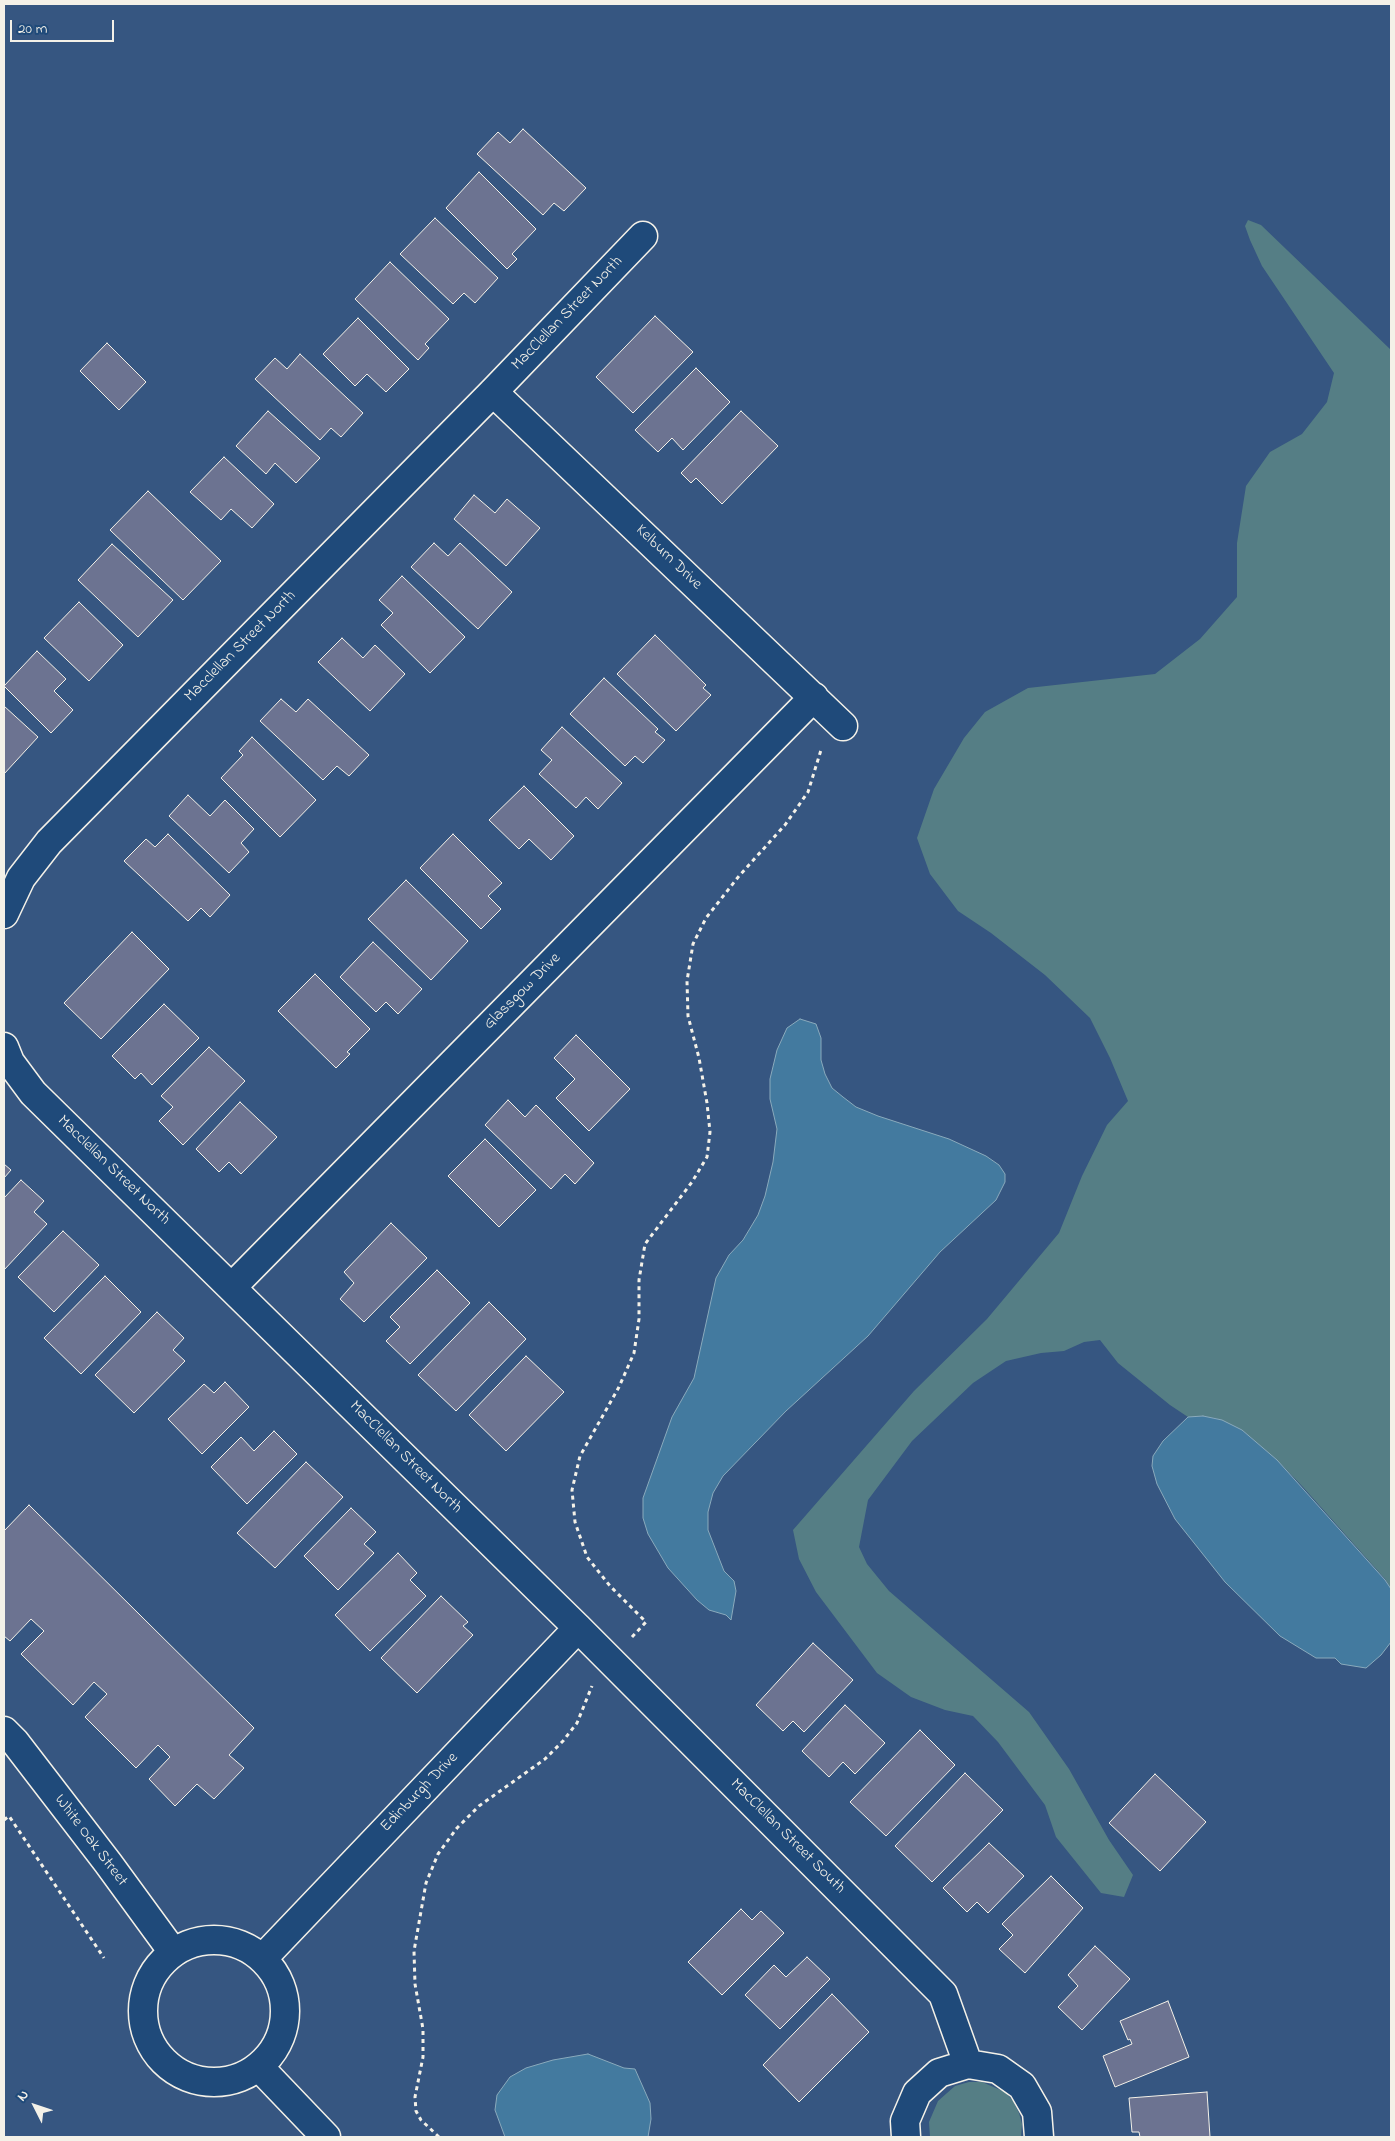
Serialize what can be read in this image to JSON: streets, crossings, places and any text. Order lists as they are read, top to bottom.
{
  "streets": {
    "street": [
      "MacClellan Street North",
      "Kelburn Drive",
      "Macclellan Street North",
      "Glassgow Drive",
      "Edinburgh Drive",
      "MacClellan Street South",
      "White Oak Street"
    ]
  },
  "crossings": [
    ["MacClellan Street North", "Kelburn Drive"],
    ["MacClellan Street North", "Macclellan Street North"],
    ["MacClellan Street North", "Glassgow Drive"],
    ["MacClellan Street North", "Edinburgh Drive"],
    ["MacClellan Street North", "MacClellan Street South"],
    ["Kelburn Drive", "Macclellan Street North"],
    ["Kelburn Drive", "Glassgow Drive"],
    ["Macclellan Street North", "Glassgow Drive"],
    ["Edinburgh Drive", "MacClellan Street South"],
    ["Edinburgh Drive", "White Oak Street"]
  ],
  "scale_bar": "20 m",
  "north": "top left"
}
